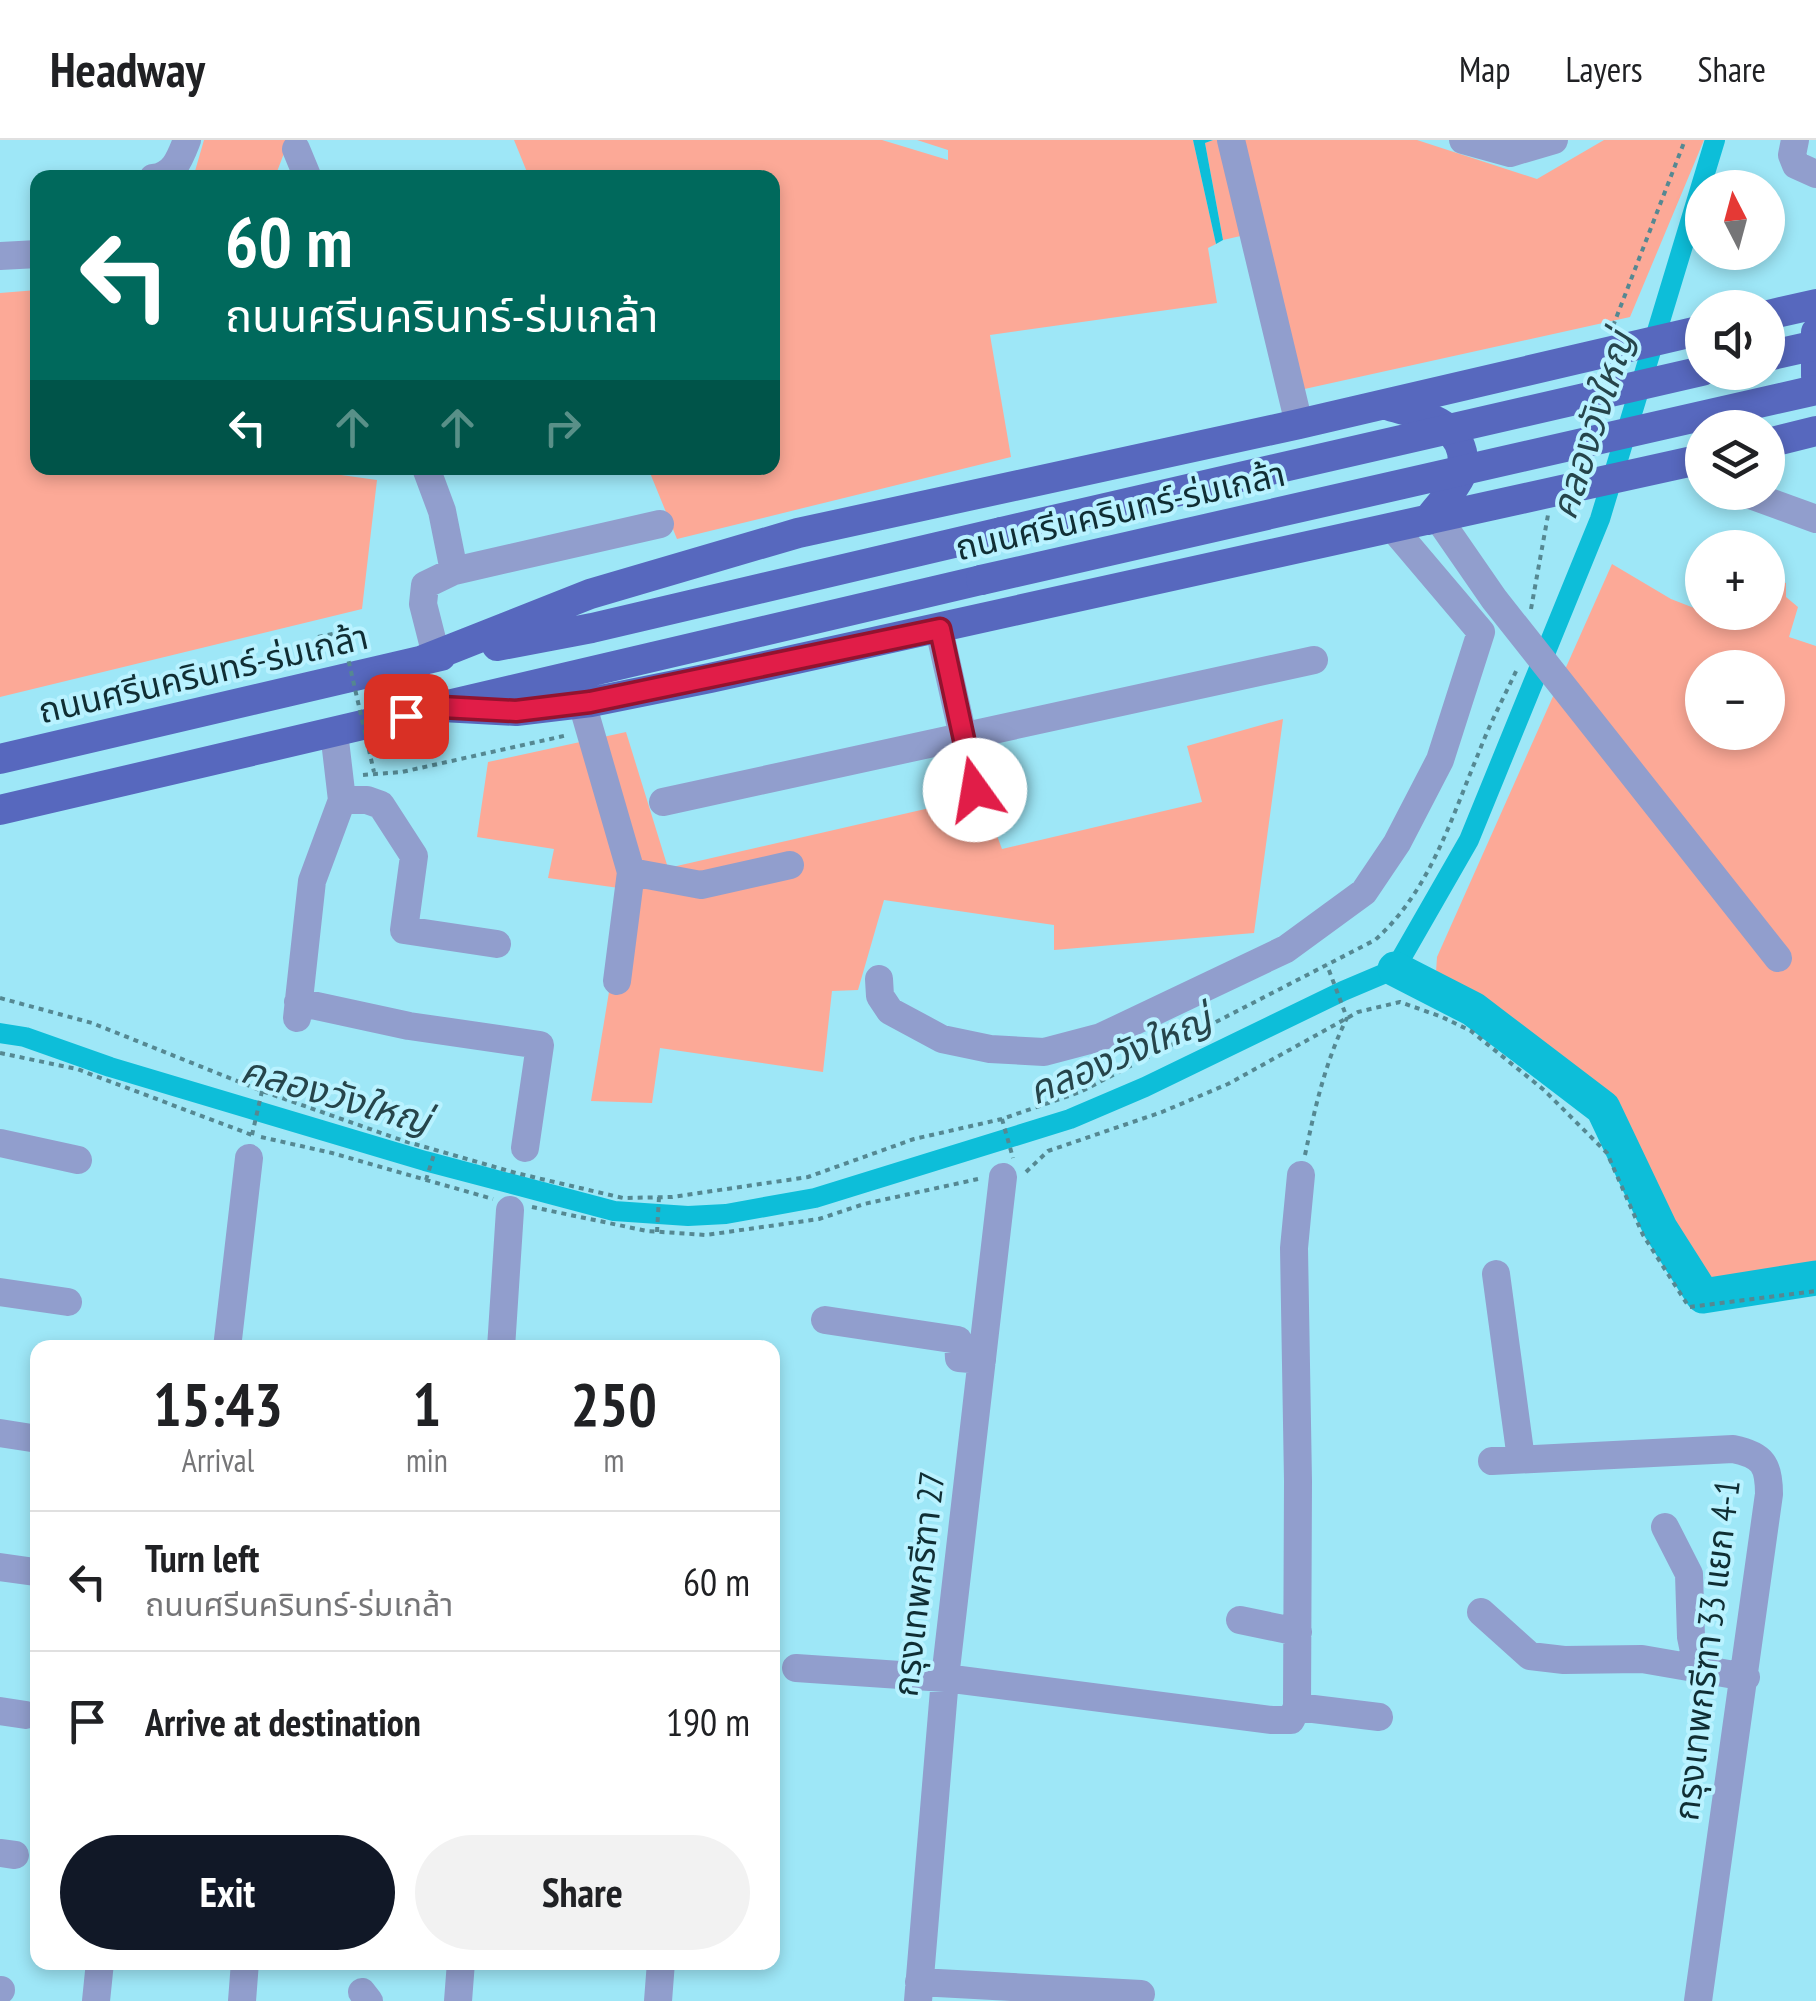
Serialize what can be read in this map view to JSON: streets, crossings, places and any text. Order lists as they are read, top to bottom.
{
  "streets": {
    "main road": ["ถนนศรีนครินทร์-ร่มเกล้า"],
    "street": ["กรุงเทพกรีฑา 27", "กรุงเทพกรีฑา 33 แยก 4-1"]
  },
  "water": ["คลองวังใหญ่"],
  "north": "top",
  "page": {
    "header": "Headway",
    "nav": ["Map", "Layers", "Share"],
    "map_buttons": ["+", "−"],
    "turn": ["60 m", "ถนนศรีนครินทร์-ร่มเกล้า"],
    "eta": [
      "15:43",
      "Arrival",
      "1",
      "min",
      "250",
      "m"
    ],
    "list": [
      {
        "name": "Turn left",
        "note": "ถนนศรีนครินทร์-ร่มเกล้า",
        "value": "60 m"
      },
      {
        "name": "Arrive at destination",
        "value": "190 m"
      }
    ],
    "buttons": ["Exit", "Share"]
  }
}
